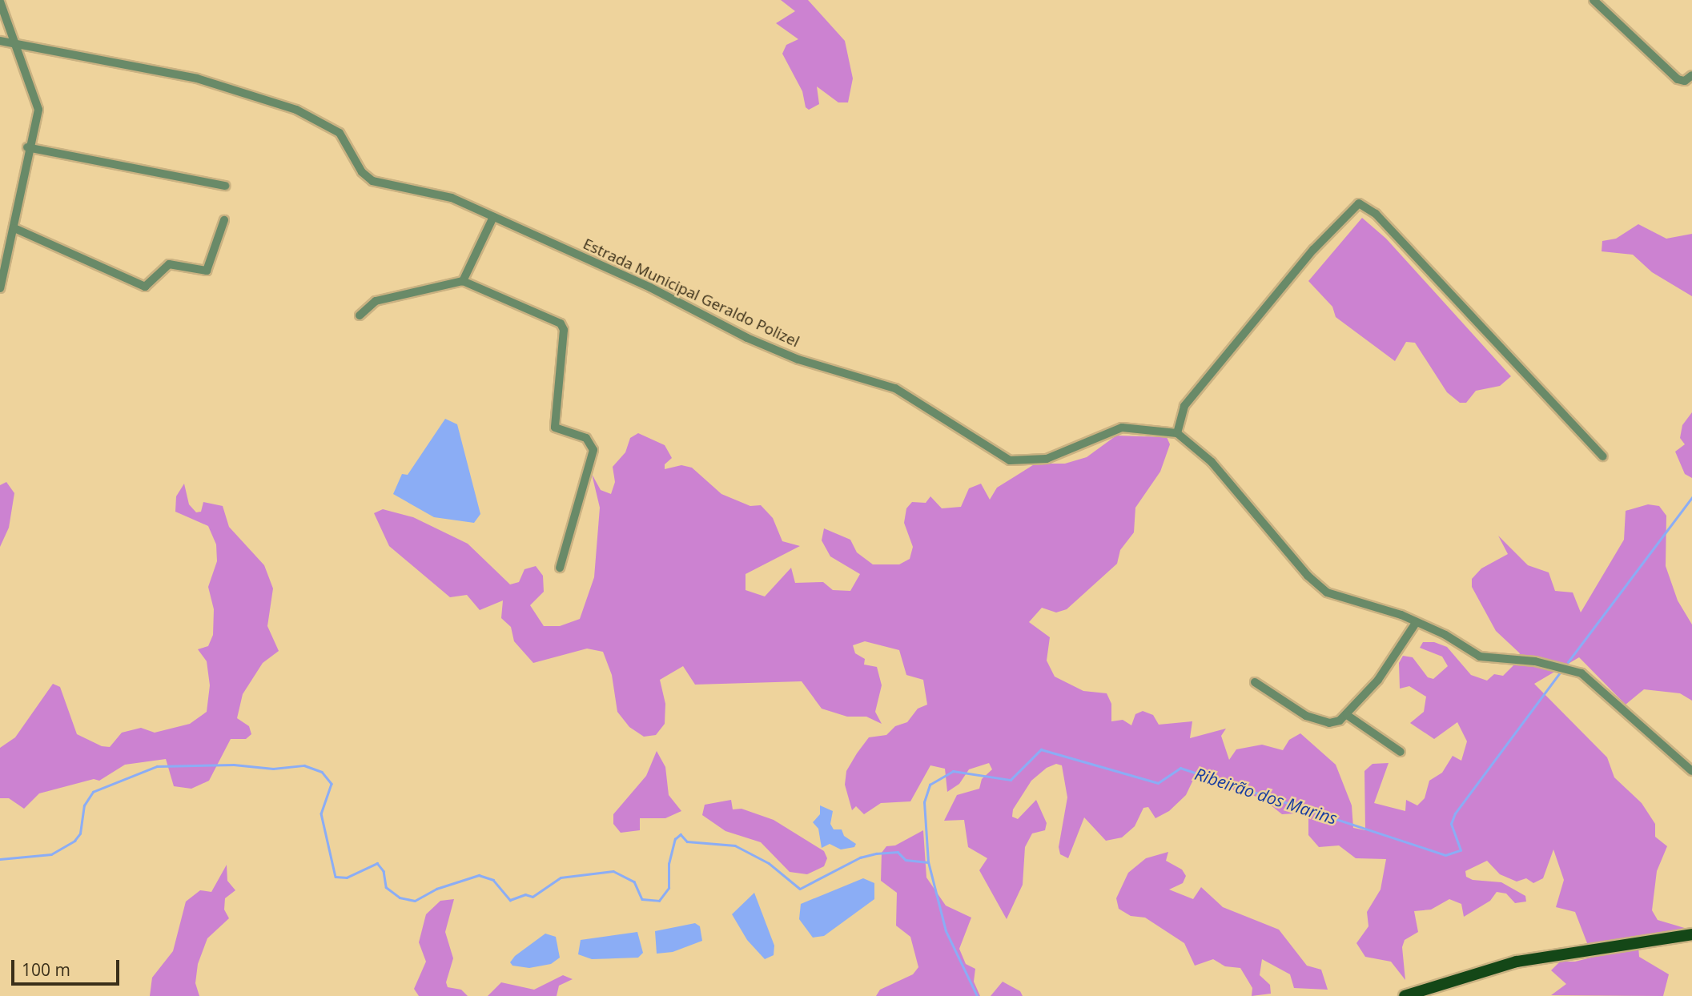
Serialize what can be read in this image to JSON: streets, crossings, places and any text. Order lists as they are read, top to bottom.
{
  "streets": {
    "street": ["Estrada Municipal Geraldo Polizel"]
  },
  "water": ["Ribeirão dos Marins"],
  "scale_bar": "100 m"
}
